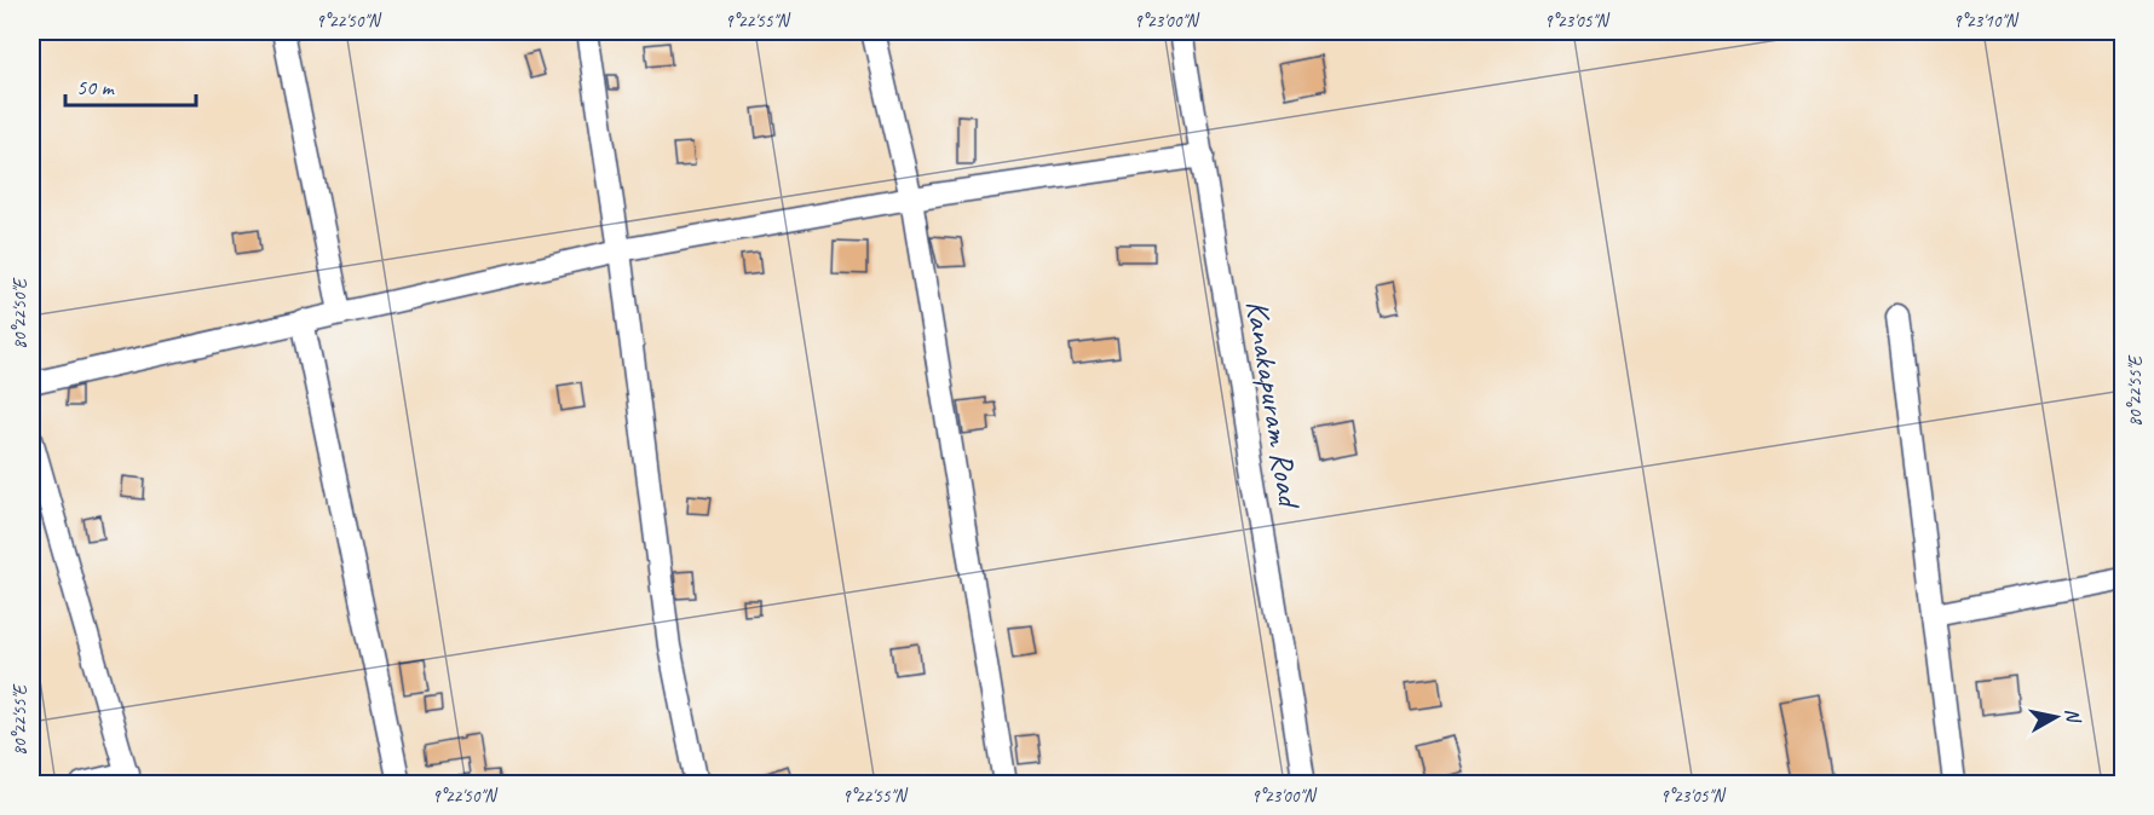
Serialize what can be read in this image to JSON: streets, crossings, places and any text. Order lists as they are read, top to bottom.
{
  "streets": {
    "street": ["Kanakapuram Road"]
  },
  "scale_bar": "50 m",
  "north": "right",
  "coordinates": [
    "9°22'50\"N",
    "9°22'55\"N",
    "9°23'00\"N",
    "9°23'05\"N",
    "9°23'10\"N",
    "80°22'50\"E",
    "80°22'55\"E"
  ]
}
